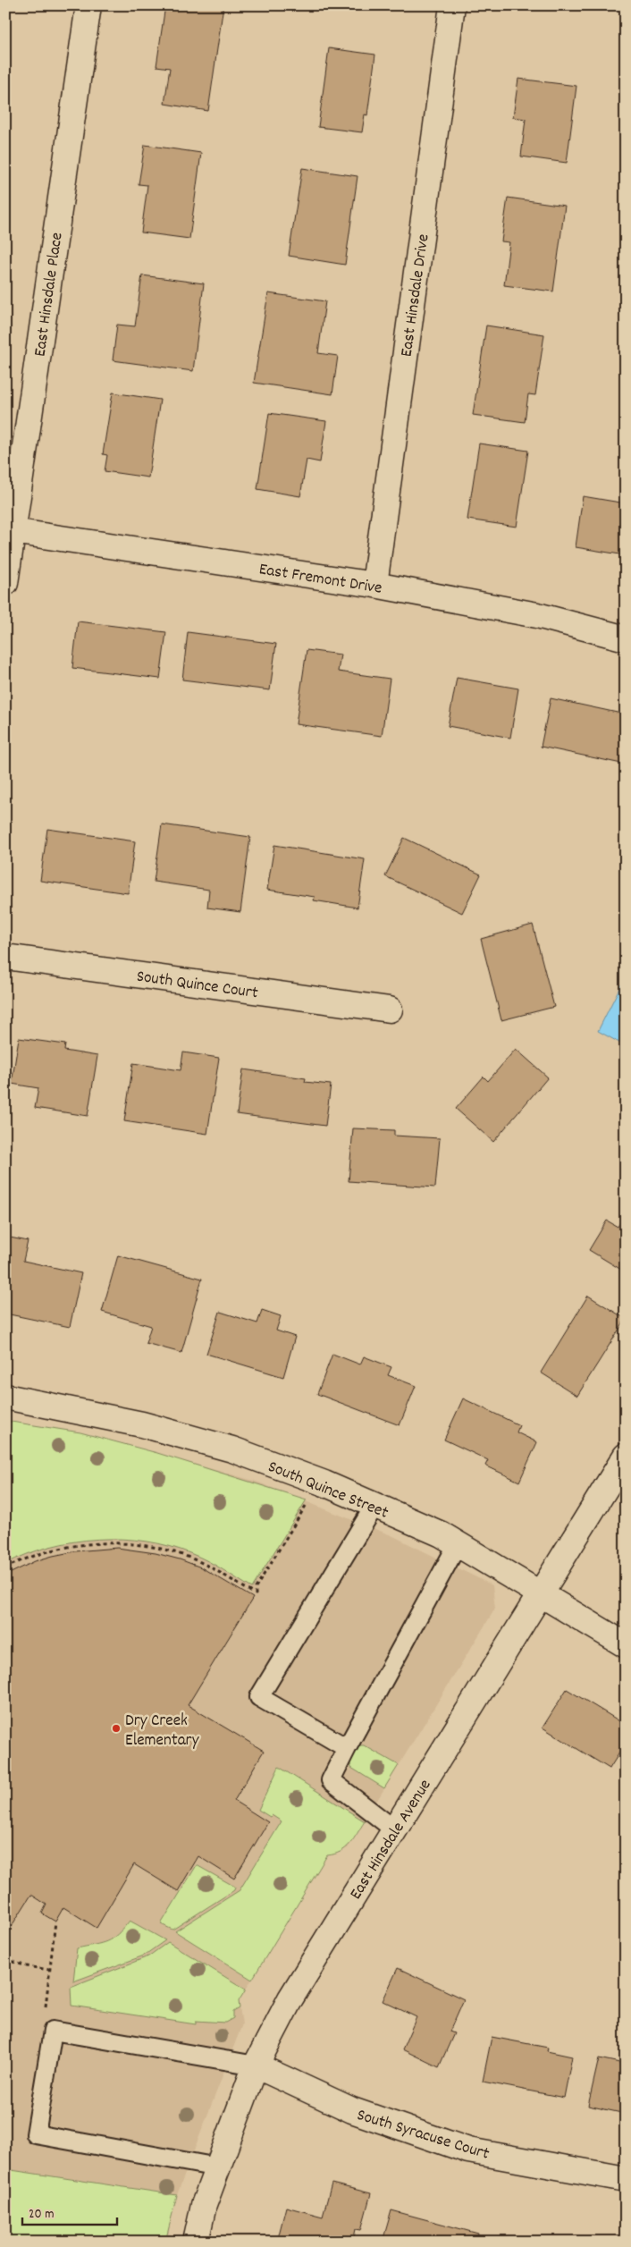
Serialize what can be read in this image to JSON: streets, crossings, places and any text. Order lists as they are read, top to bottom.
{
  "streets": {
    "street": [
      "East Hinsdale Place",
      "East Hinsdale Drive",
      "East Fremont Drive",
      "South Quince Court",
      "South Quince Street",
      "East Hinsdale Avenue",
      "South Syracuse Court"
    ]
  },
  "crossings": [
    ["East Hinsdale Place", "East Fremont Drive"],
    ["East Hinsdale Drive", "East Fremont Drive"],
    ["South Quince Street", "East Hinsdale Avenue"],
    ["East Hinsdale Avenue", "South Syracuse Court"]
  ],
  "places": ["Dry Creek Elementary"],
  "scale_bar": "20 m"
}
